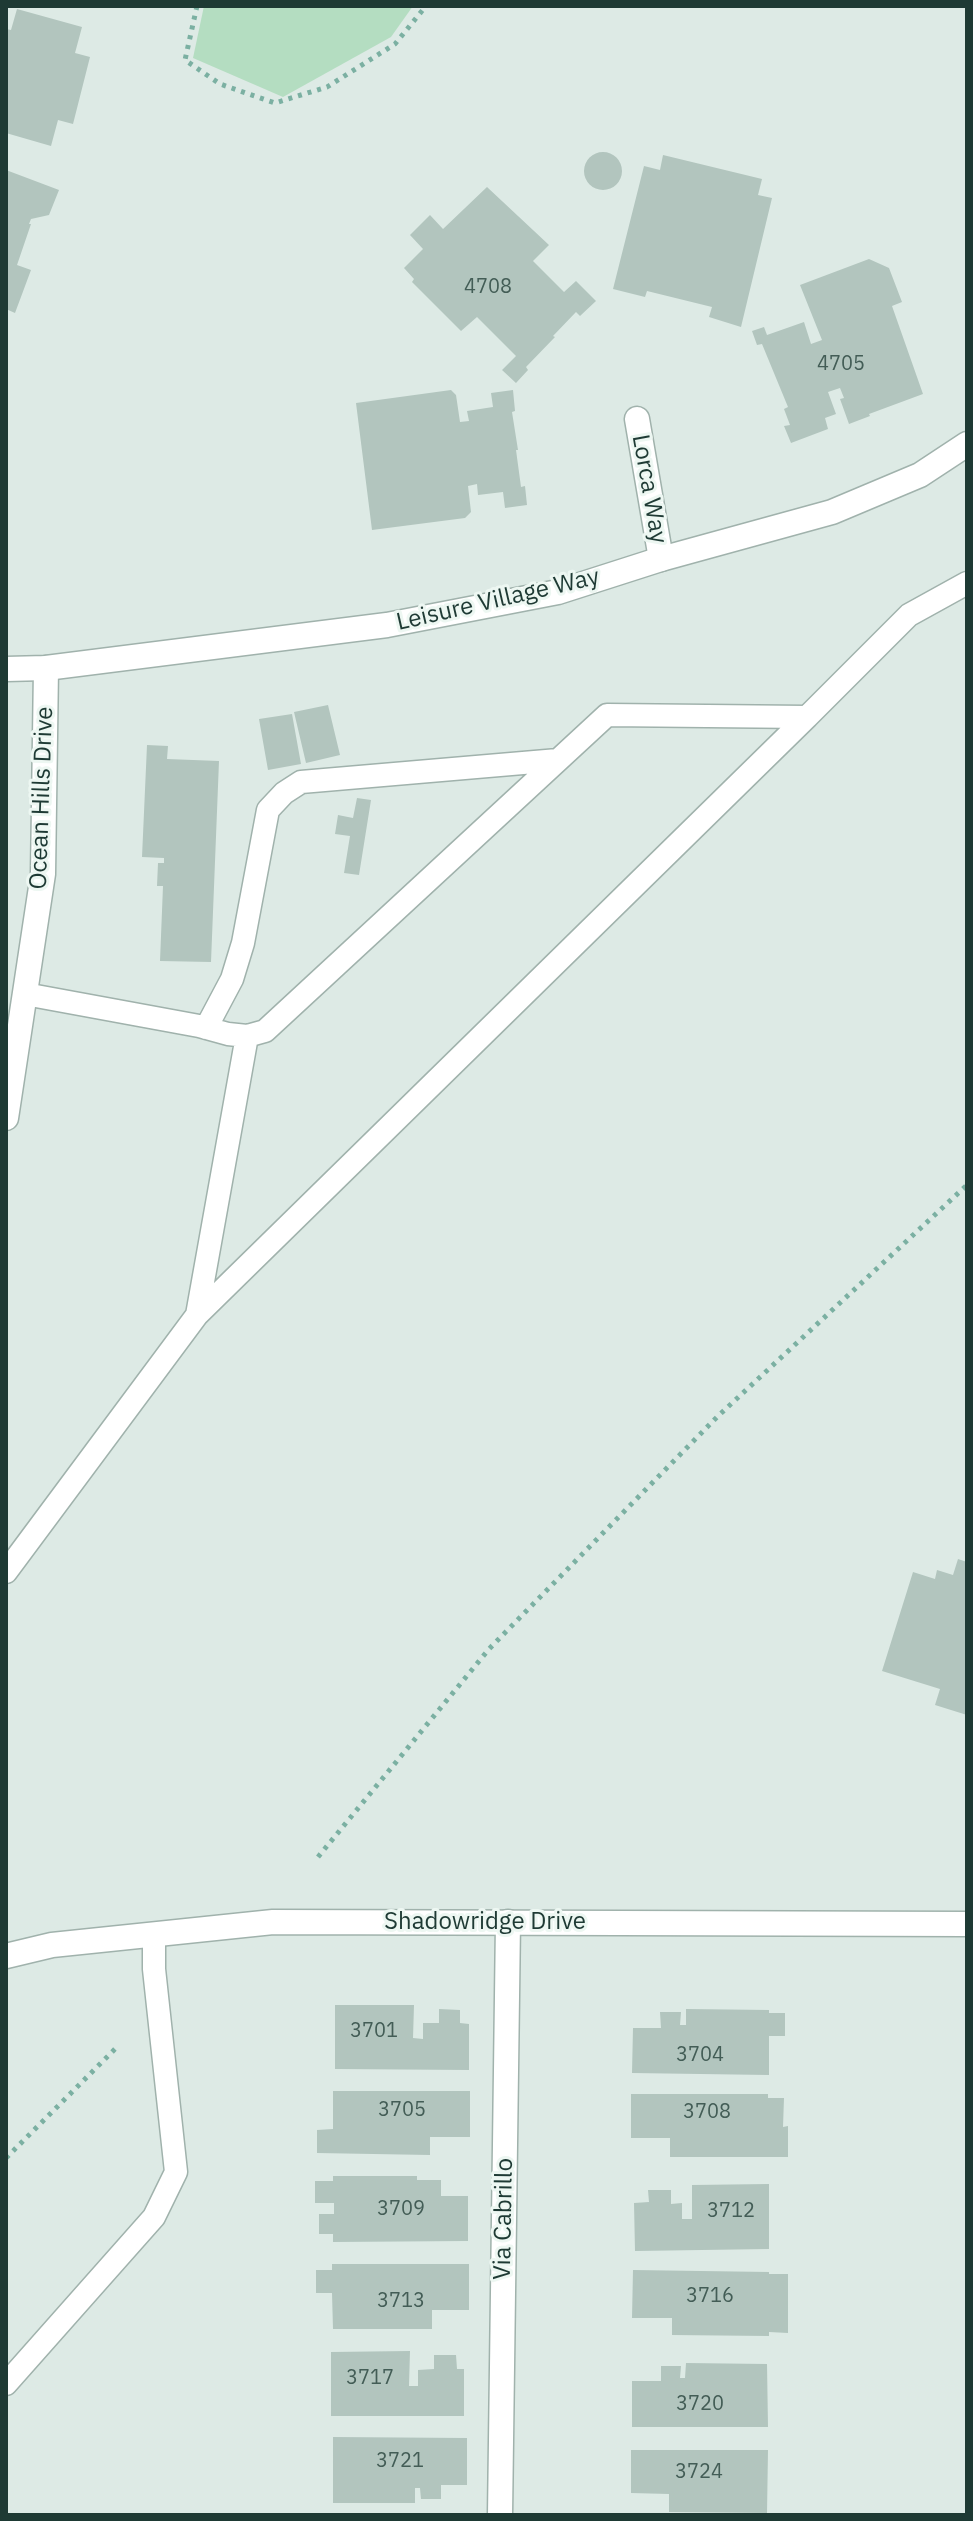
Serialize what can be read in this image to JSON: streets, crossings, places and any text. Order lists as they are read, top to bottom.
{
  "streets": {
    "street": [
      "Lorca Way",
      "Leisure Village Way",
      "Ocean Hills Drive",
      "Shadowridge Drive",
      "Via Cabrillo"
    ]
  },
  "crossings": [
    ["Lorca Way", "Leisure Village Way"],
    ["Leisure Village Way", "Ocean Hills Drive"],
    ["Shadowridge Drive", "Via Cabrillo"]
  ],
  "house_numbers": [
    "4708",
    "4705",
    "3701",
    "3704",
    "3705",
    "3708",
    "3709",
    "3712",
    "3716",
    "3713",
    "3717",
    "3720",
    "3721",
    "3724"
  ]
}
